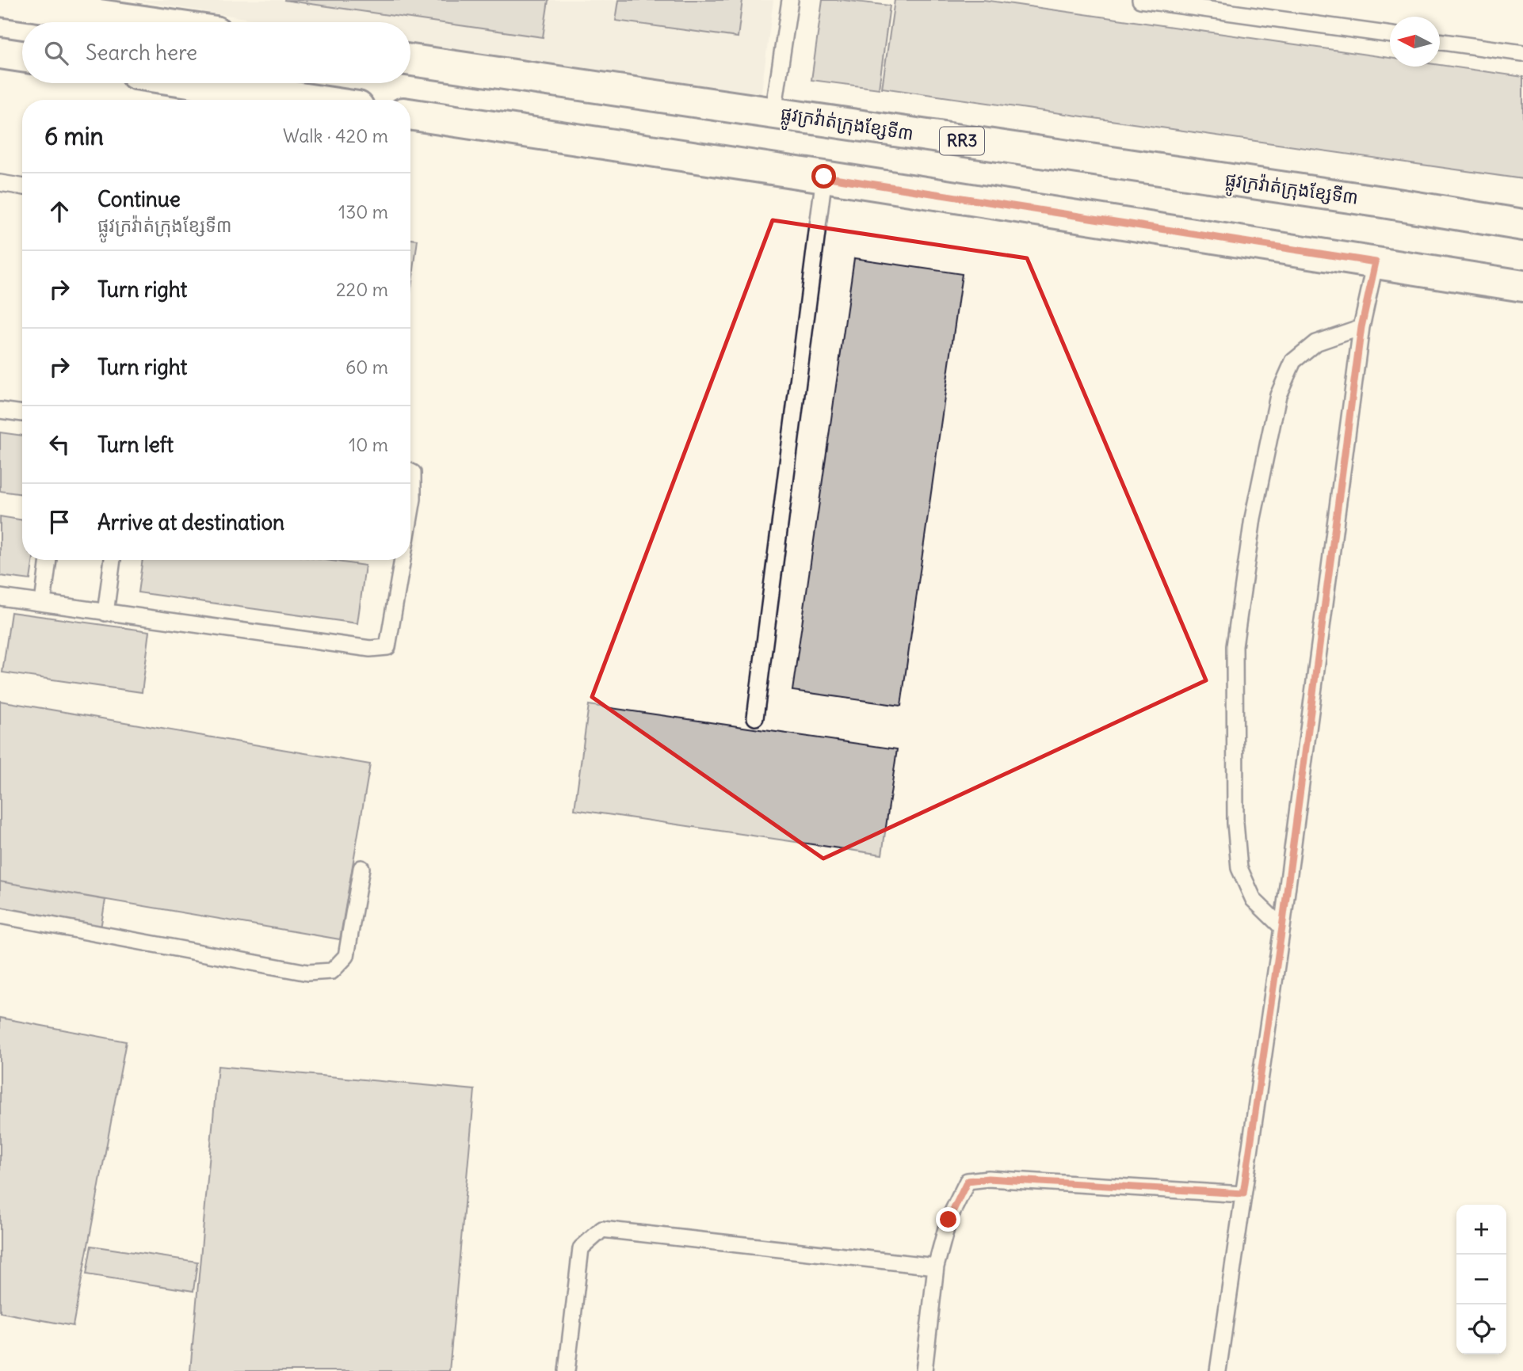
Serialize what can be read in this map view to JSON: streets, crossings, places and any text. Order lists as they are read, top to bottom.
{
  "streets": {
    "main road": ["ផ្លូវក្រវ៉ាត់ក្រុងខ្សែទី៣", "RR3"]
  },
  "north": "left",
  "page": {
    "search": "Search here",
    "heading": ["6 min", "Walk · 420 m"],
    "list": [
      ["Continue", "ផ្លូវក្រវ៉ាត់ក្រុងខ្សែទី៣", "130 m"],
      ["Turn right", "220 m"],
      ["Turn right", "60 m"],
      ["Turn left", "10 m"],
      "Arrive at destination"
    ],
    "map_buttons": ["+", "−"]
  }
}
